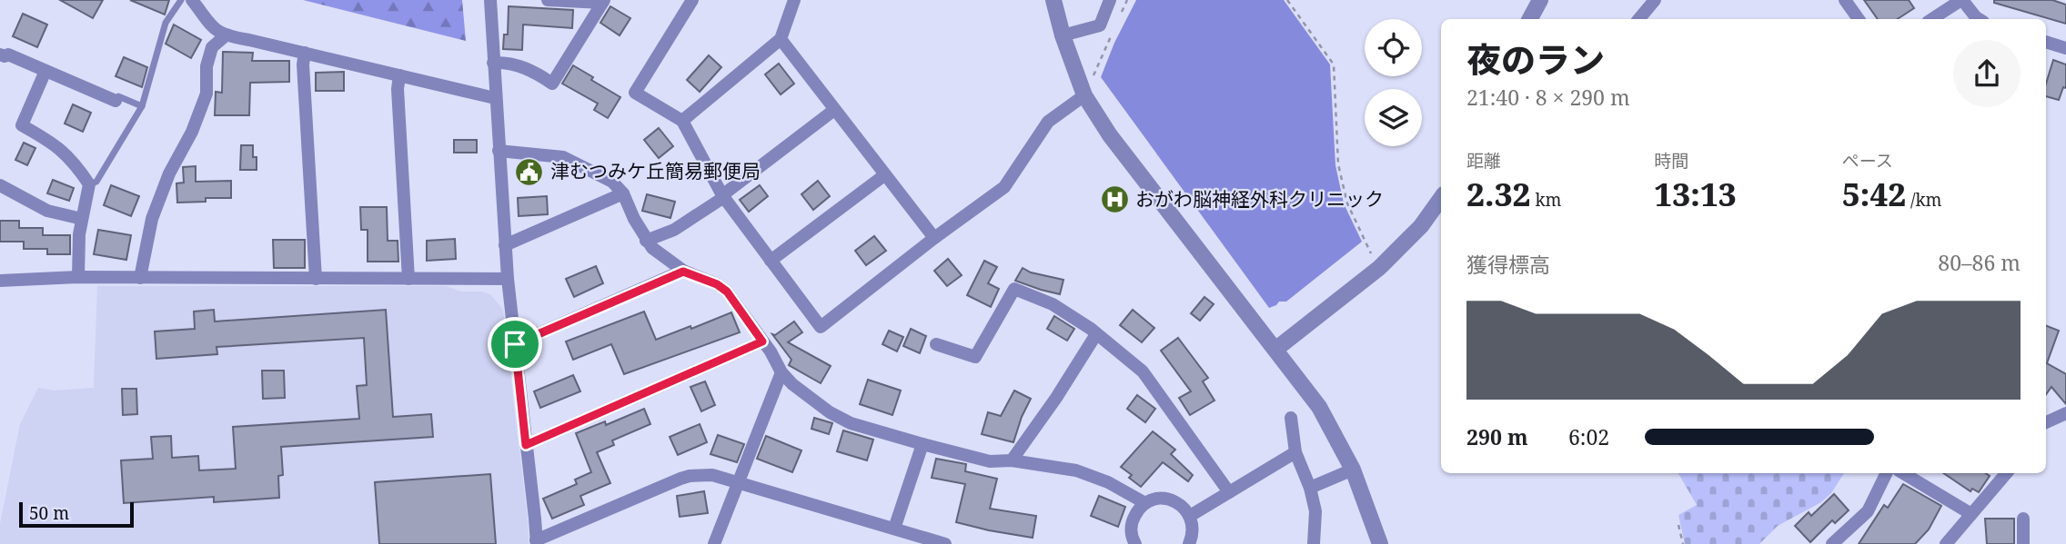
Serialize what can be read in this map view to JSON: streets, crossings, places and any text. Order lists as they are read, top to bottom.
{
  "places": {
    "public building": ["津むつみケ丘簡易郵便局"],
    "hospital": ["おがわ脳神経外科クリニック"]
  },
  "scale_bar": "50 m",
  "page": {
    "heading": ["夜のラン", "21:40 · 8 × 290 m"],
    "stats": [
      ["距離", "2.32 km"],
      ["時間", "13:13"],
      ["ペース", "5:42 /km"]
    ],
    "chart": ["獲得標高", "80–86 m"],
    "list": [
      {
        "name": "290 m",
        "note": "6:02"
      }
    ],
    "scale": "50 m"
  }
}
